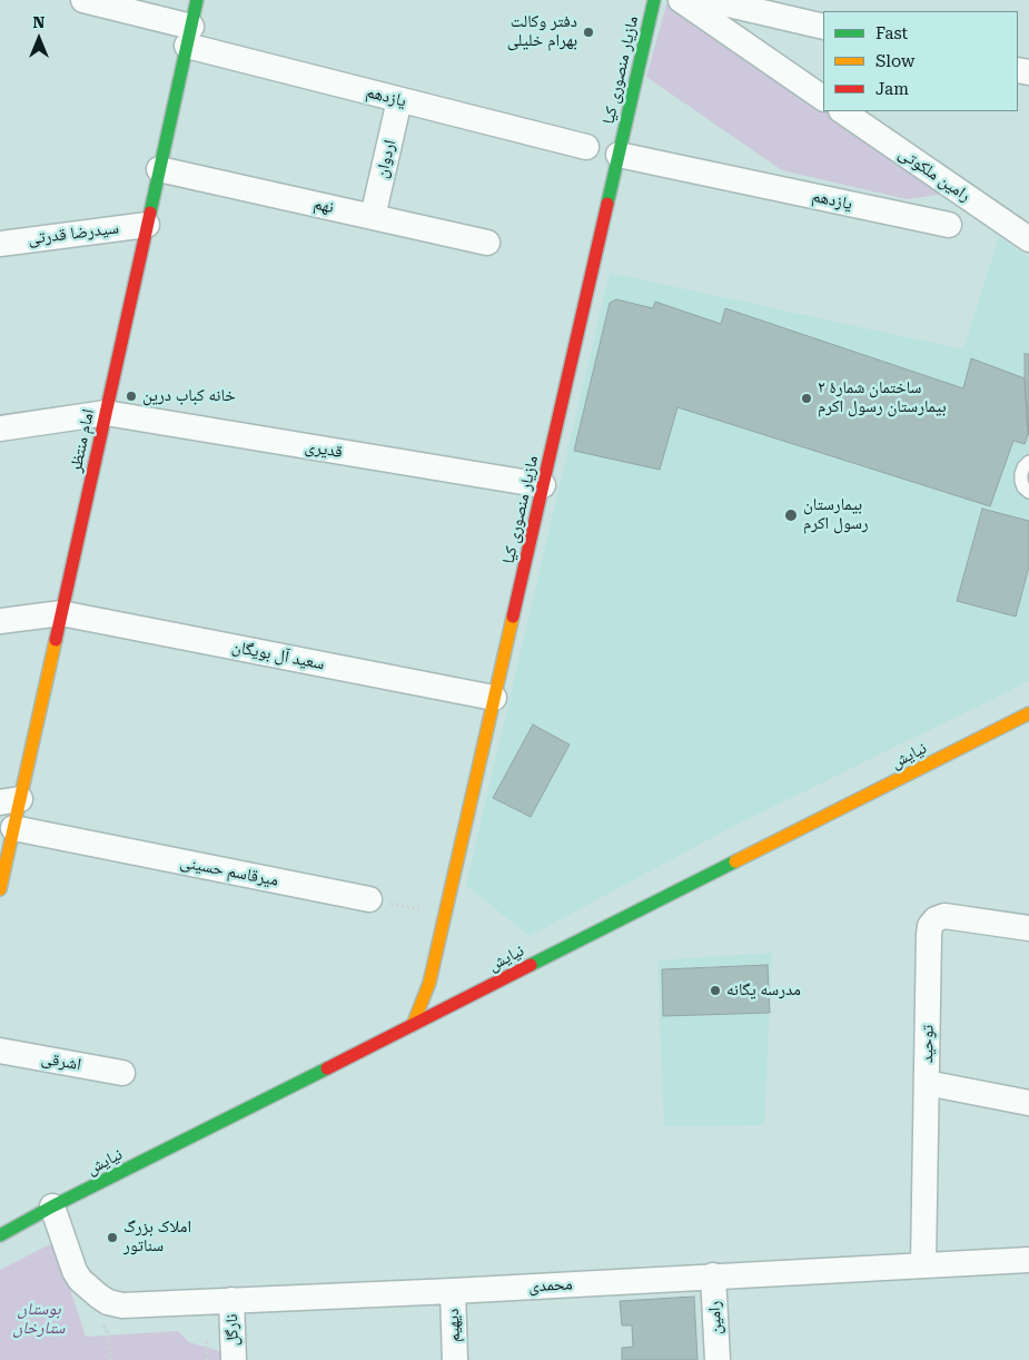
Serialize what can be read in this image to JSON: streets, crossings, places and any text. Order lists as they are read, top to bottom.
{
  "streets": {
    "main road": ["مازیار منصوری کیا", "امام منتظر", "نیایش"],
    "street": [
      "یازدهم",
      "اردوان",
      "رامین ملکوتی",
      "نهم",
      "سیدرضا قدرتی",
      "قدیری",
      "سعید آل بویگان",
      "میرقاسم حسینی",
      "توحید",
      "اشرقی",
      "محمدی",
      "رامین",
      "دیهیم",
      "نارگل"
    ]
  },
  "crossings": [
    ["مازیار منصوری کیا", "یازدهم"],
    ["مازیار منصوری کیا", "قدیری"],
    ["مازیار منصوری کیا", "سعید آل بویگان"],
    ["مازیار منصوری کیا", "نیایش"],
    ["یازدهم", "اردوان"],
    ["یازدهم", "امام منتظر"],
    ["اردوان", "نهم"],
    ["نهم", "امام منتظر"],
    ["سیدرضا قدرتی", "امام منتظر"],
    ["امام منتظر", "قدیری"],
    ["امام منتظر", "سعید آل بویگان"],
    ["امام منتظر", "میرقاسم حسینی"],
    ["نیایش", "محمدی"],
    ["توحید", "محمدی"],
    ["محمدی", "رامین"],
    ["محمدی", "دیهیم"],
    ["محمدی", "نارگل"]
  ],
  "parks": ["بوستان ستارخان"],
  "places": [
    "دفتر وکالت بهرام خلیلی",
    "خانه کباب درین",
    "ساختمان شمارهٔ ۲ بیمارستان رسول اکرم",
    "بیمارستان رسول اکرم",
    "مدرسه یگانه",
    "املاک بزرگ سناتور"
  ],
  "legend": ["Fast", "Slow", "Jam"],
  "north": "top"
}
